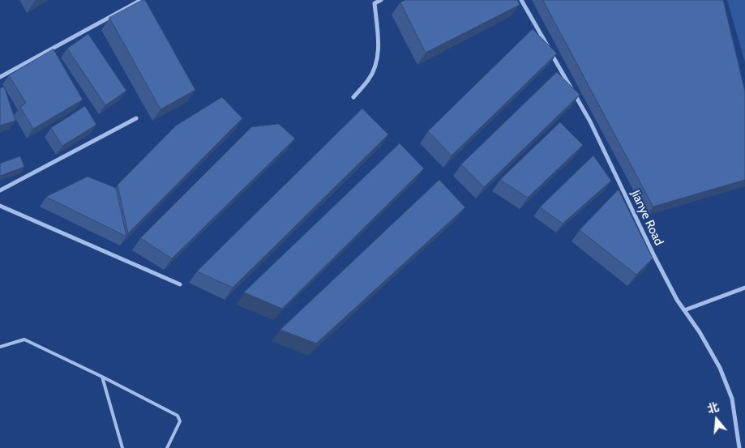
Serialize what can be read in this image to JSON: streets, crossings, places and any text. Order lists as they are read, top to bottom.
{
  "streets": {
    "street": ["Jianye Road"]
  },
  "north": "top"
}
